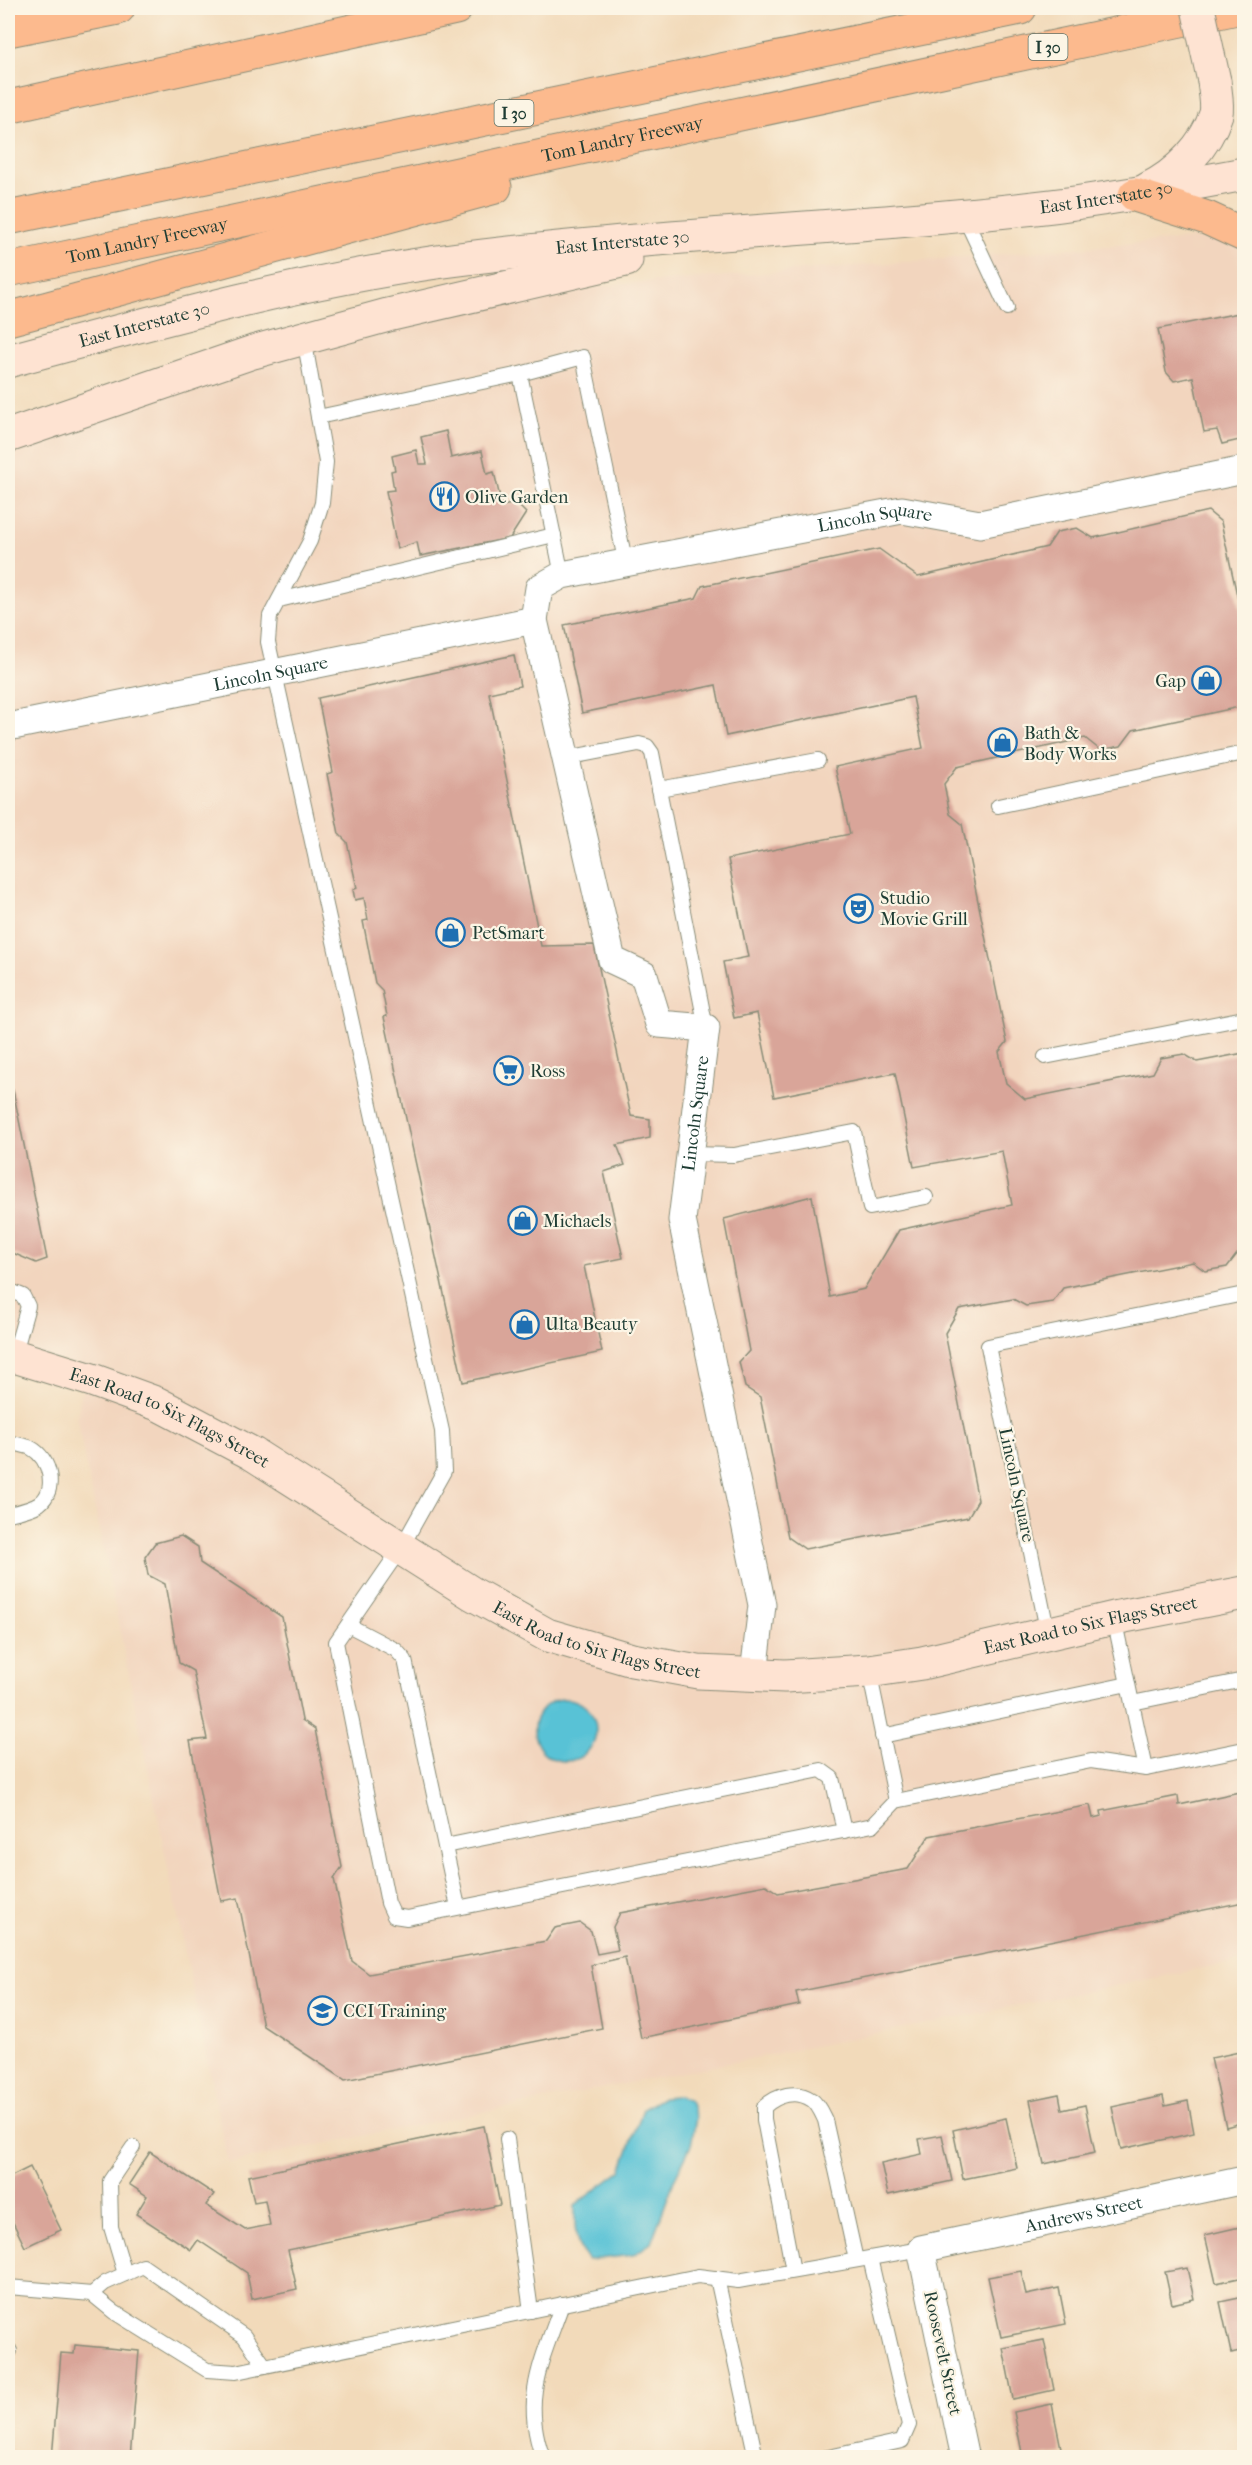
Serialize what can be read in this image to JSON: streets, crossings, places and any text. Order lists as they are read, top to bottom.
{
  "streets": {
    "main road": [
      "I 30",
      "Tom Landry Freeway",
      "East Interstate 30",
      "East Road to Six Flags Street"
    ],
    "street": ["Lincoln Square", "Andrews Street", "Roosevelt Street"]
  },
  "crossings": [
    ["Lincoln Square", "East Road to Six Flags Street"],
    ["Andrews Street", "Roosevelt Street"]
  ],
  "places": {
    "restaurant": ["Olive Garden"],
    "shop": [
      "Gap",
      "Bath & Body Works",
      "PetSmart",
      "Michaels",
      "Ulta Beauty"
    ],
    "theatre": ["Studio Movie Grill"],
    "supermarket": ["Ross"],
    "school or university": ["CCI Training"]
  }
}
